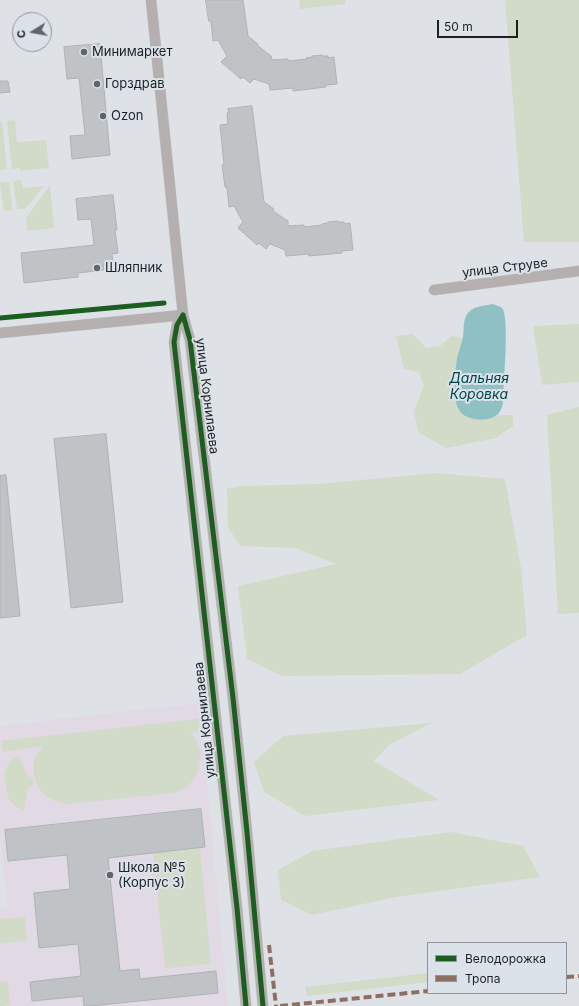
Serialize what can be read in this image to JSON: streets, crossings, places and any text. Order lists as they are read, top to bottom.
{
  "streets": {
    "street": ["улица Струве", "улица Корнилаева"]
  },
  "water": ["Дальняя Коровка"],
  "places": [
    "Минимаркет",
    "Горздрав",
    "Ozon",
    "Шляпник",
    "Школа №5 (Корпус 3)"
  ],
  "legend": ["Велодорожка", "Тропа"],
  "scale_bar": "50 m",
  "north": "left"
}
